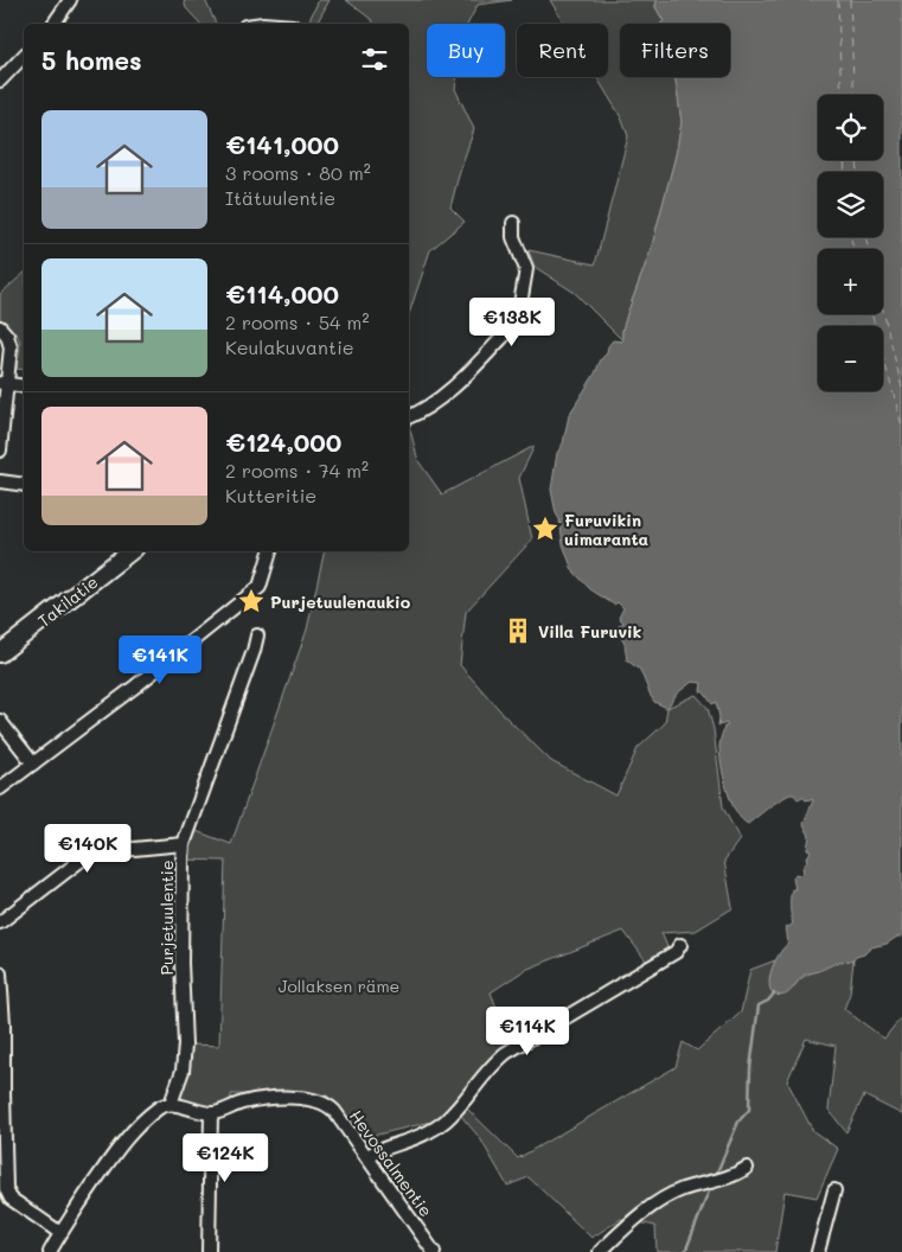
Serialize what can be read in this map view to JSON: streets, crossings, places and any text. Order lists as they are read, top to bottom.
{
  "streets": {
    "street": ["Takilatie", "Purjetuulentie", "Hevossalmentie"]
  },
  "parks": ["Jollaksen räme"],
  "places": {
    "place": ["Furuvikin uimaranta", "Purjetuulenaukio"],
    "building": ["Villa Furuvik"]
  },
  "page": {
    "chip": ["Buy", "Rent", "Filters"],
    "heading": "5 homes",
    "map_buttons": ["+", "−"],
    "list": [
      {
        "name": "€141,000",
        "note": "3 rooms · 80 m² · Itätuulentie"
      },
      {
        "name": "€114,000",
        "note": "2 rooms · 54 m² · Keulakuvantie"
      },
      {
        "name": "€124,000",
        "note": "2 rooms · 74 m² · Kutteritie"
      }
    ],
    "price": [
      "€138K",
      "€141K",
      "€140K",
      "€114K",
      "€124K"
    ]
  }
}
